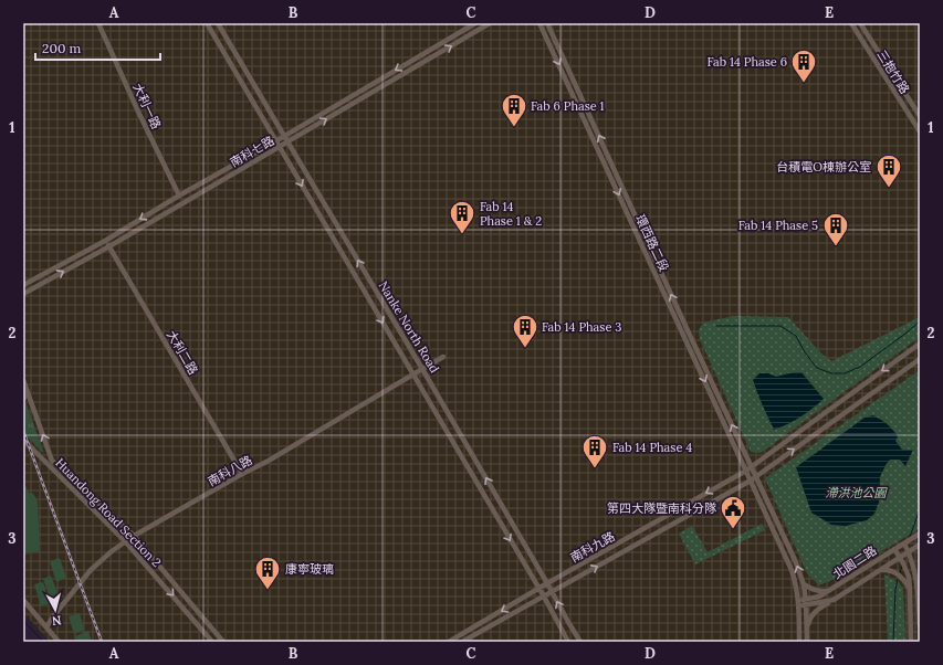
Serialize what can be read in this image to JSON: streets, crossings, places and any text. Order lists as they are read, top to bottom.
{
  "streets": {
    "street": [
      "三抱竹路",
      "大利一路",
      "南科七路",
      "環西路二段",
      "Nanke North Road",
      "大利二路",
      "南科八路",
      "Huandong Road Section 2",
      "南科九路",
      "北園二路"
    ]
  },
  "crossings": [
    ["大利一路", "南科七路"],
    ["南科七路", "Nanke North Road"],
    ["南科七路", "大利二路"],
    ["環西路二段", "南科九路"],
    ["Nanke North Road", "南科八路"],
    ["Nanke North Road", "南科九路"],
    ["大利二路", "南科八路"],
    ["南科八路", "Huandong Road Section 2"]
  ],
  "parks": ["滯洪池公園"],
  "places": {
    "building": [
      "Fab 14 Phase 6",
      "Fab 6 Phase 1",
      "台積電O棟辦公室",
      "Fab 14 Phase 1 & 2",
      "Fab 14 Phase 5",
      "Fab 14 Phase 3",
      "Fab 14 Phase 4",
      "康寧玻璃"
    ],
    "public building": ["第四大隊暨南科分隊"]
  },
  "scale_bar": "200 m",
  "north": "bottom",
  "grid": {
    "columns": [
      "A",
      "B",
      "C",
      "D",
      "E"
    ],
    "rows": ["1", "2", "3"]
  }
}
